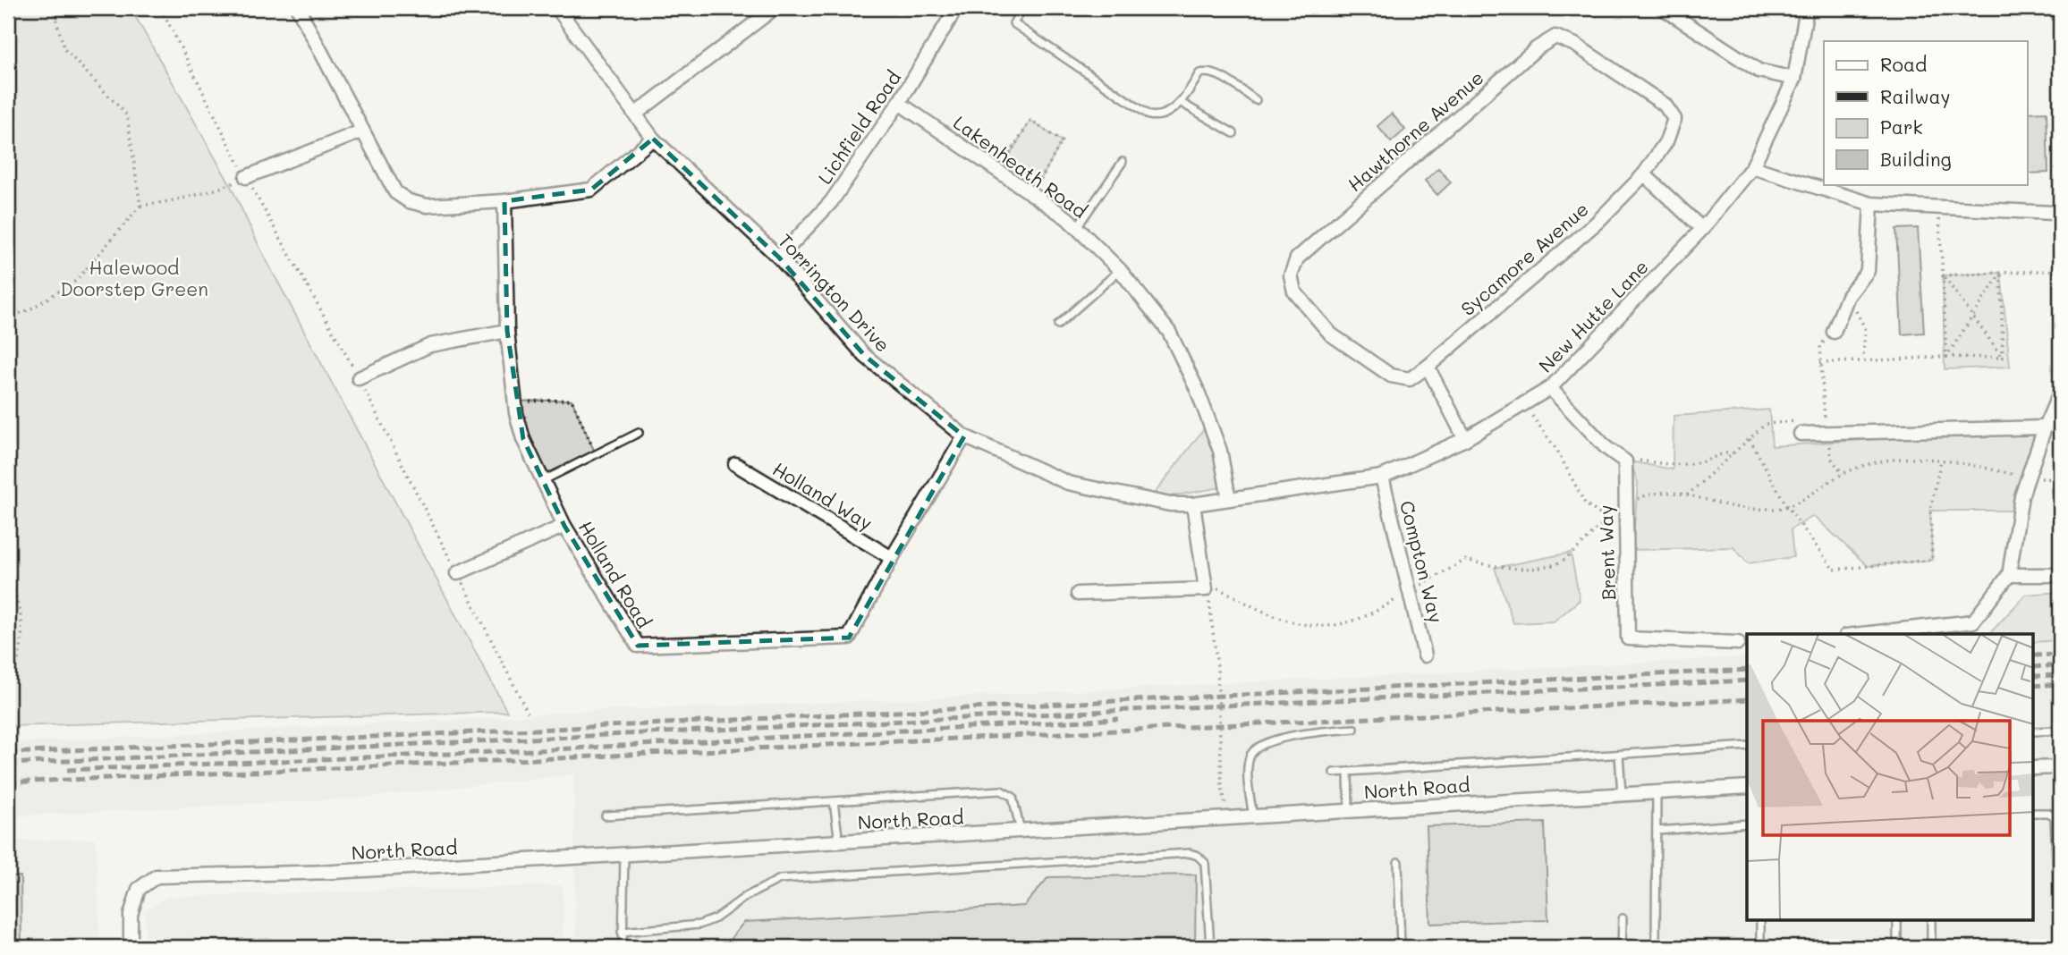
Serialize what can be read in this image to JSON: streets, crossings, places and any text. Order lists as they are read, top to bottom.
{
  "streets": {
    "street": [
      "Lichfield Road",
      "Hawthorne Avenue",
      "Lakenheath Road",
      "Sycamore Avenue",
      "Torrington Drive",
      "New Hutte Lane",
      "Holland Way",
      "Brent Way",
      "Compton Way",
      "Holland Road",
      "North Road"
    ]
  },
  "crossings": [
    ["Lichfield Road", "Lakenheath Road"],
    ["Lichfield Road", "Torrington Drive"],
    ["Hawthorne Avenue", "Sycamore Avenue"],
    ["Lakenheath Road", "New Hutte Lane"],
    ["Torrington Drive", "New Hutte Lane"],
    ["Torrington Drive", "Holland Road"],
    ["New Hutte Lane", "Compton Way"],
    ["Holland Way", "Holland Road"]
  ],
  "parks": ["Halewood Doorstep Green"],
  "legend": [
    "Road",
    "Railway",
    "Park",
    "Building"
  ]
}
